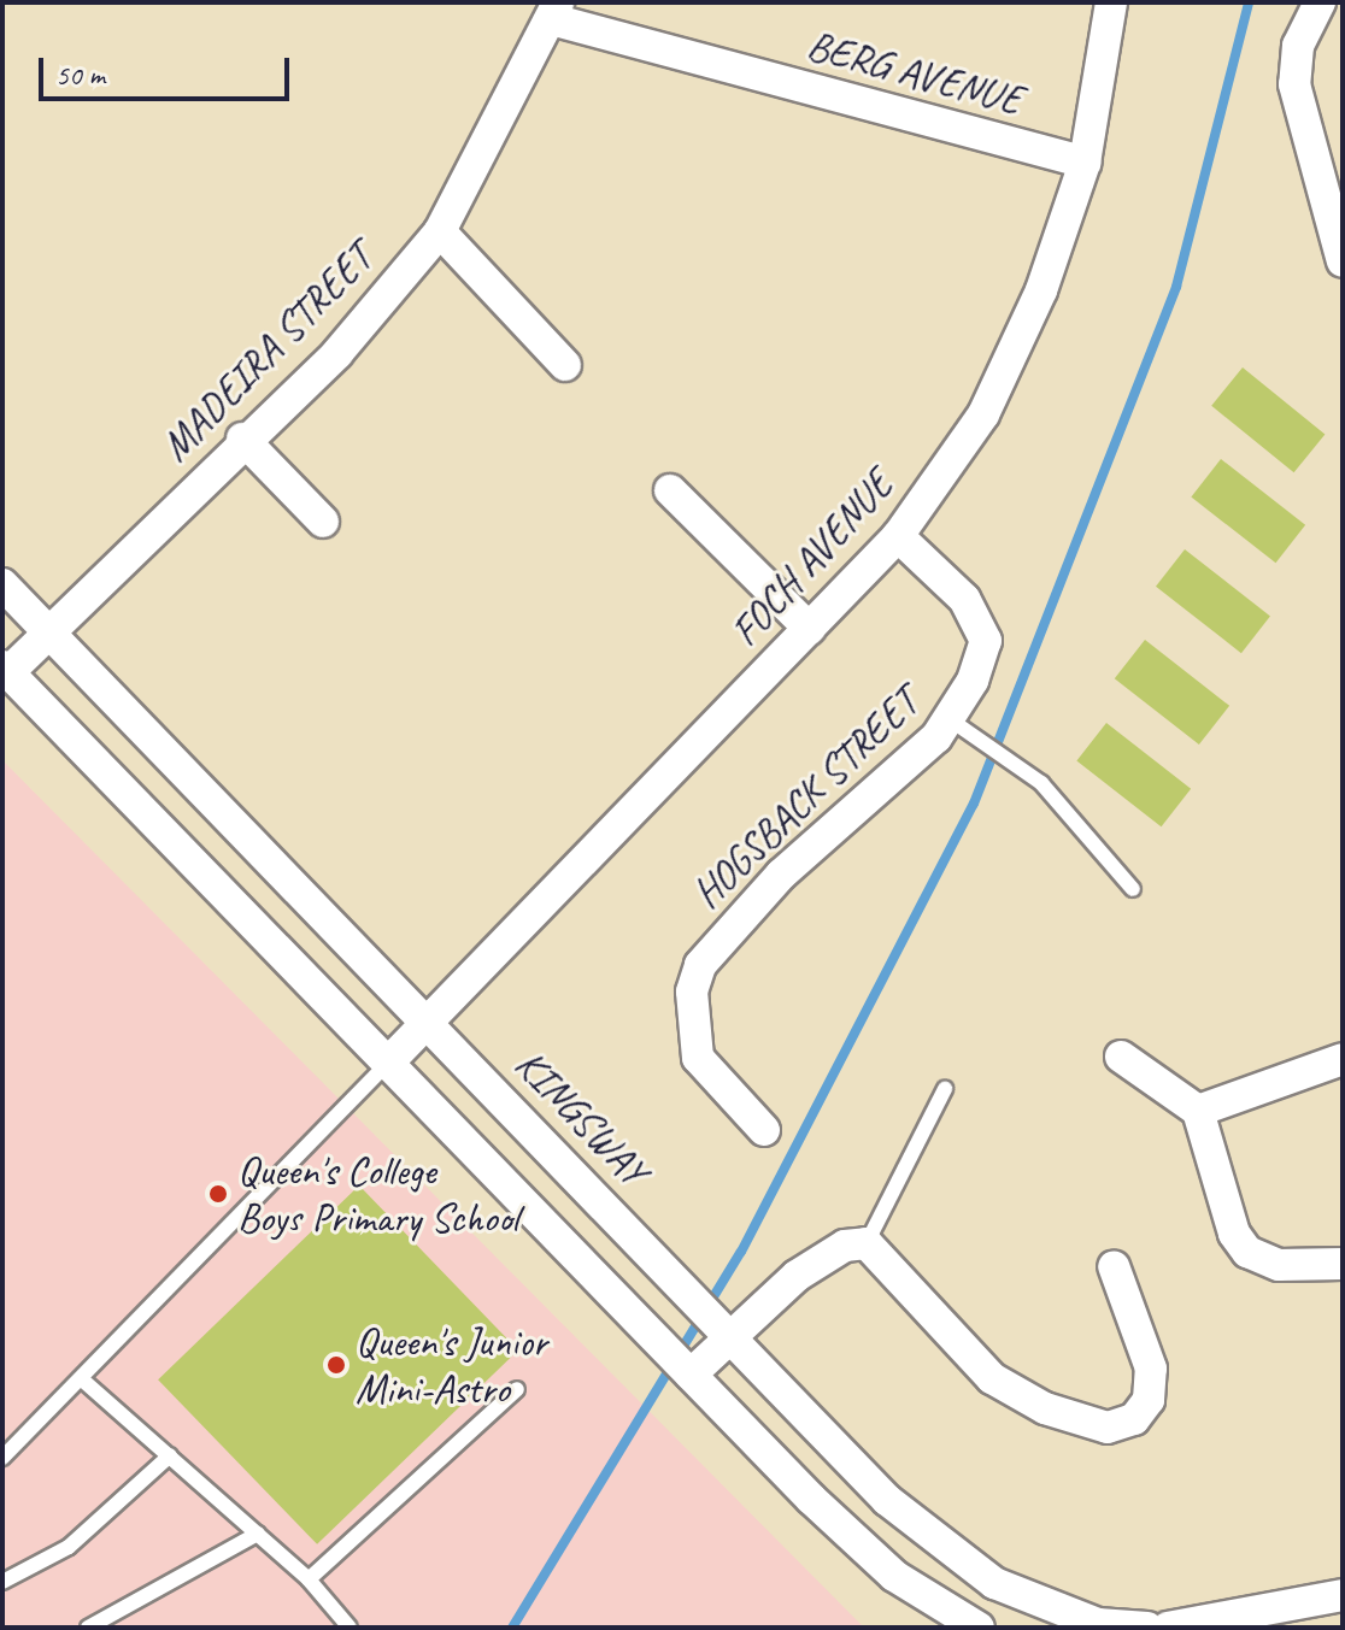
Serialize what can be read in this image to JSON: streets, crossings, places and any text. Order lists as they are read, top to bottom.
{
  "streets": {
    "street": [
      "BERG AVENUE",
      "MADEIRA STREET",
      "FOCH AVENUE",
      "HOGSBACK STREET",
      "KINGSWAY"
    ]
  },
  "crossings": [
    ["BERG AVENUE", "MADEIRA STREET"],
    ["BERG AVENUE", "FOCH AVENUE"],
    ["MADEIRA STREET", "KINGSWAY"],
    ["FOCH AVENUE", "HOGSBACK STREET"],
    ["FOCH AVENUE", "KINGSWAY"]
  ],
  "places": ["Queen's College Boys Primary School", "Queen's Junior Mini-Astro"],
  "scale_bar": "50 m"
}
